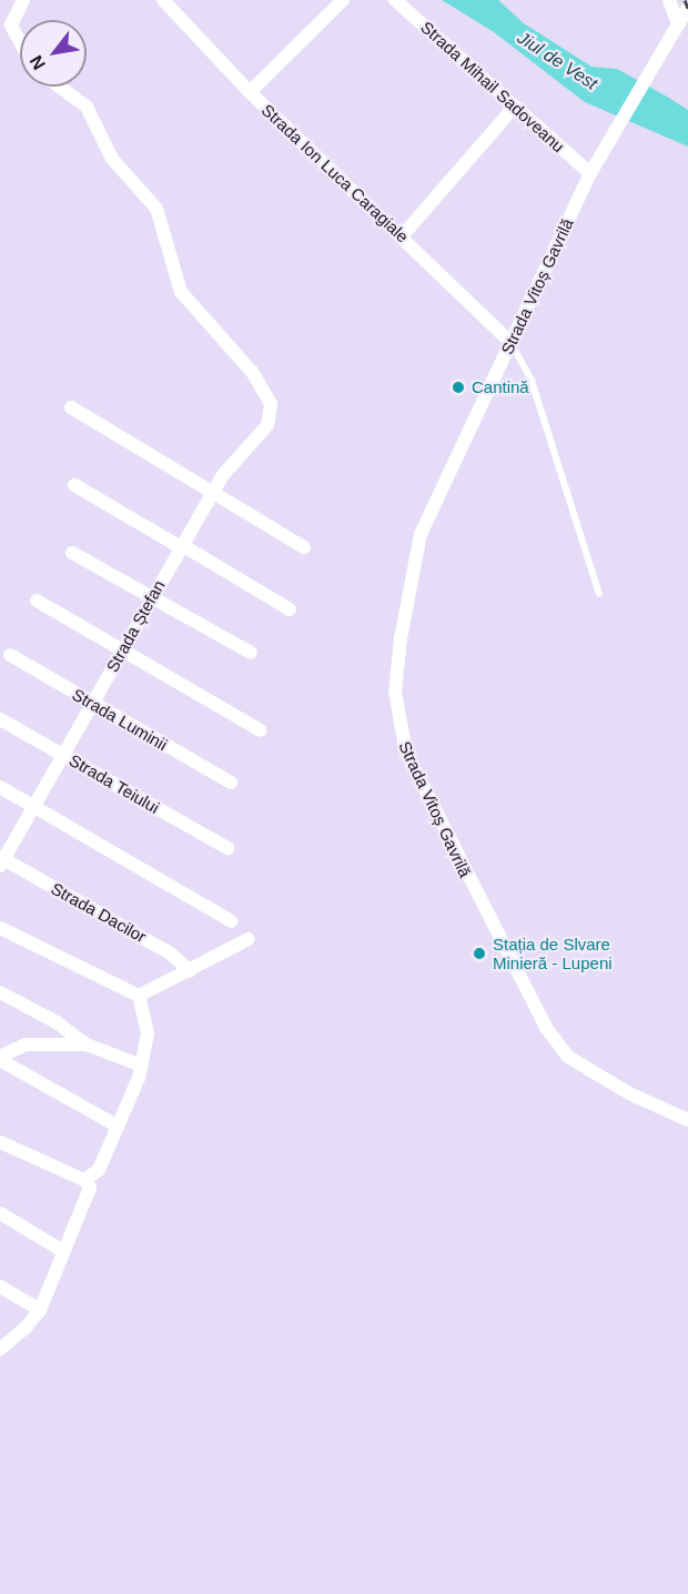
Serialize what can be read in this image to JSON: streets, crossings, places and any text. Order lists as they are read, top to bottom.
{
  "streets": {
    "street": [
      "Strada Mihail Sadoveanu",
      "Strada Ion Luca Caragiale",
      "Strada Vitoș Gavrilă",
      "Strada Ștefan",
      "Strada Luminii",
      "Strada Teiului",
      "Strada Dacilor"
    ]
  },
  "crossings": [
    ["Strada Mihail Sadoveanu", "Strada Vitoș Gavrilă"],
    ["Strada Ion Luca Caragiale", "Strada Vitoș Gavrilă"],
    ["Strada Ștefan", "Strada Luminii"],
    ["Strada Ștefan", "Strada Teiului"],
    ["Strada Ștefan", "Strada Dacilor"]
  ],
  "water": ["Jiul de Vest"],
  "places": ["Cantină", "Stația de Slvare Minieră - Lupeni"],
  "north": "bottom left"
}
